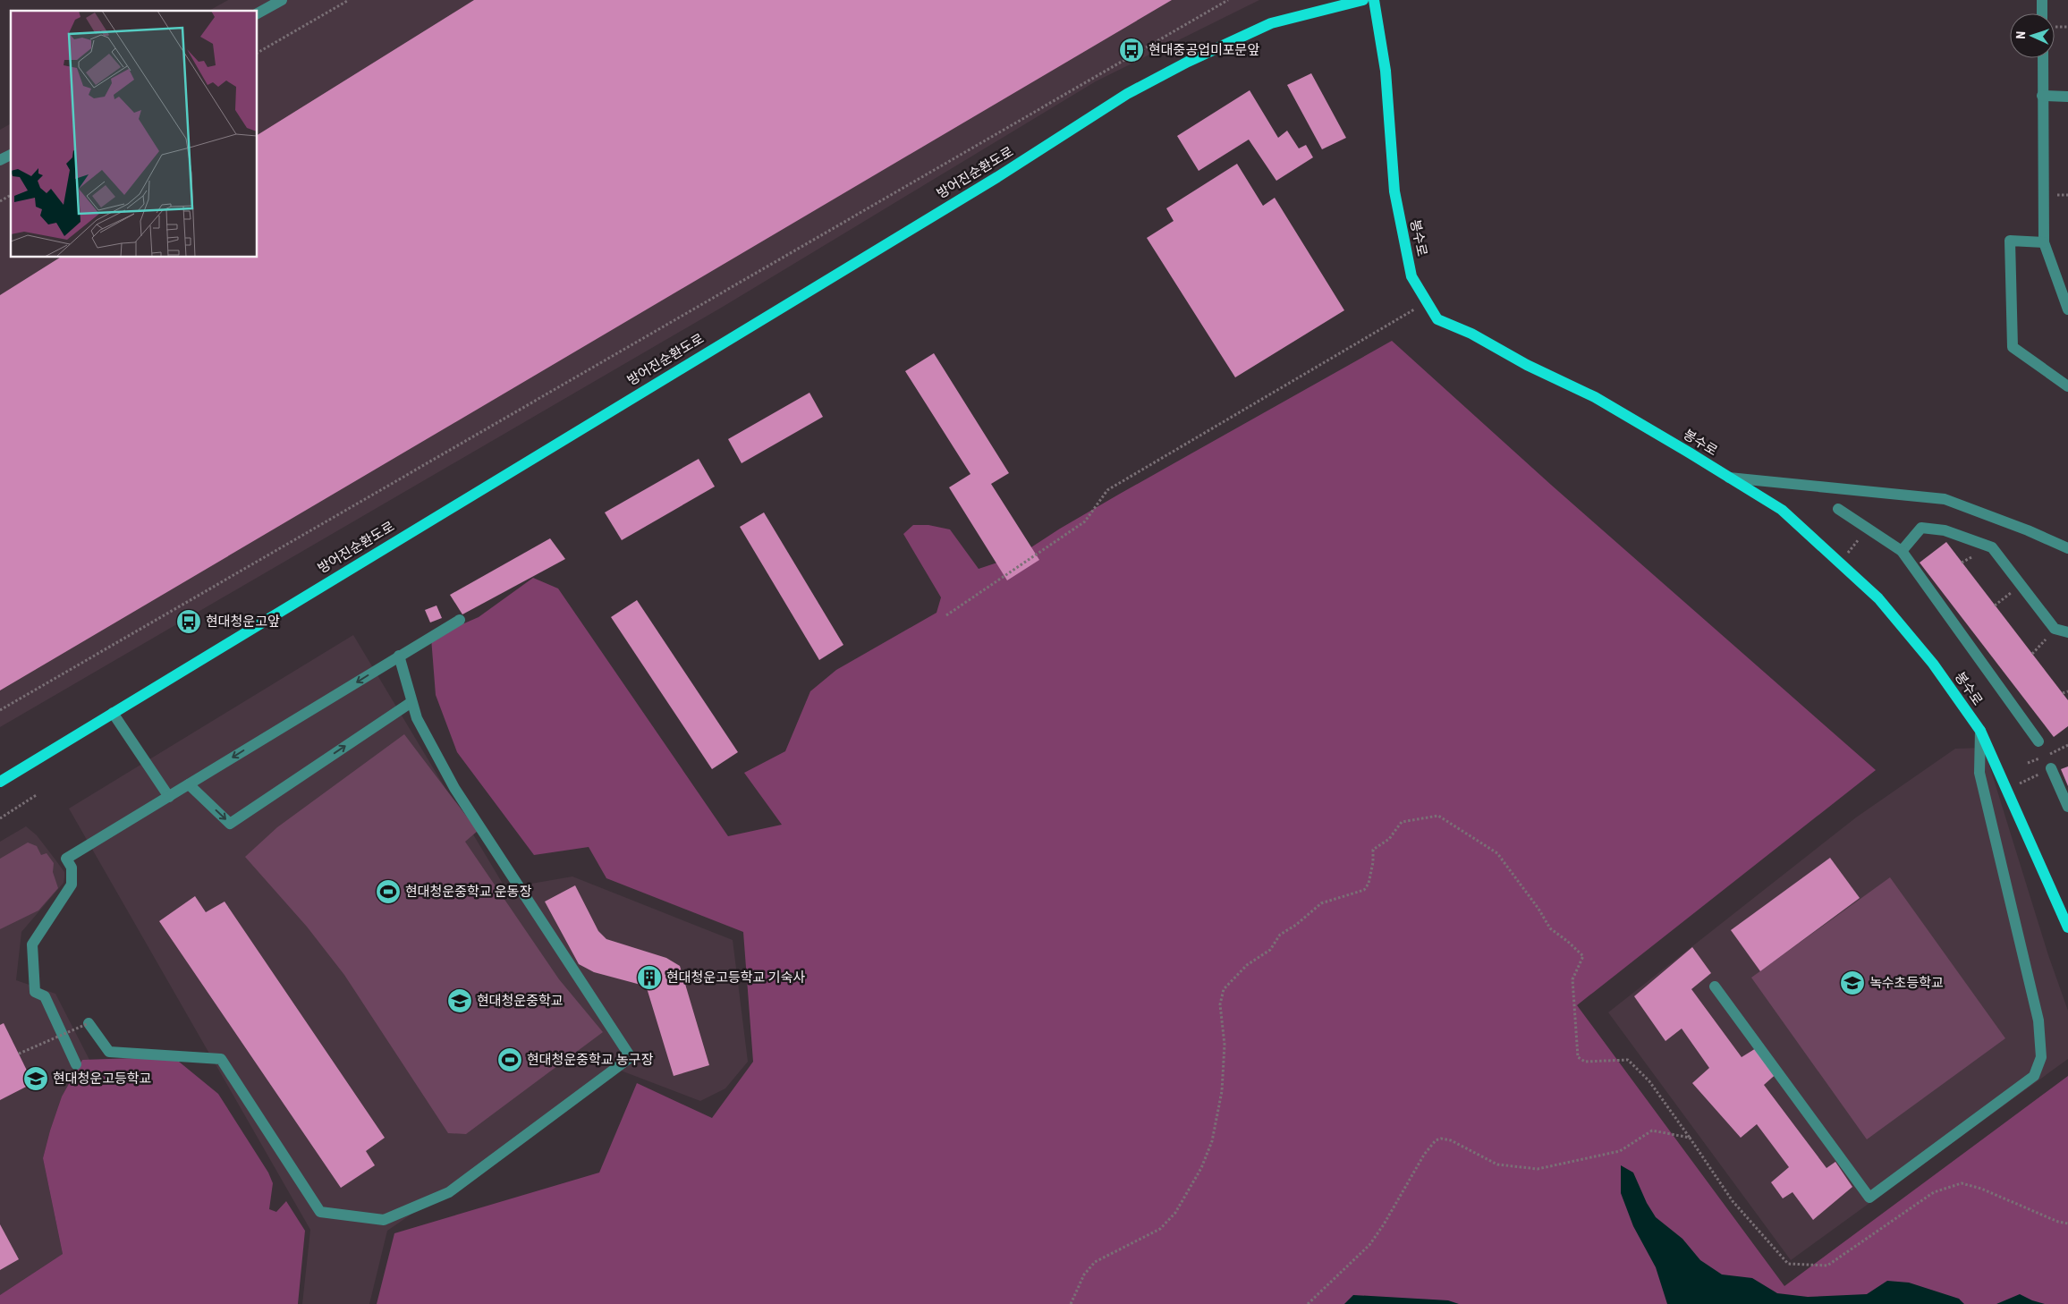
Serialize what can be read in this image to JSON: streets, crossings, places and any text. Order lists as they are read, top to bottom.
{
  "streets": {
    "main road": ["방어진순환도로", "봉수로"]
  },
  "places": {
    "bus stop": ["현대중공업미포문앞", "현대청운고앞"],
    "sports": ["현대청운중학교 운동장", "현대청운중학교 농구장"],
    "building": ["현대청운고등학교 기숙사"],
    "school or university": ["녹수초등학교", "현대청운중학교", "현대청운고등학교"]
  },
  "north": "left"
}
